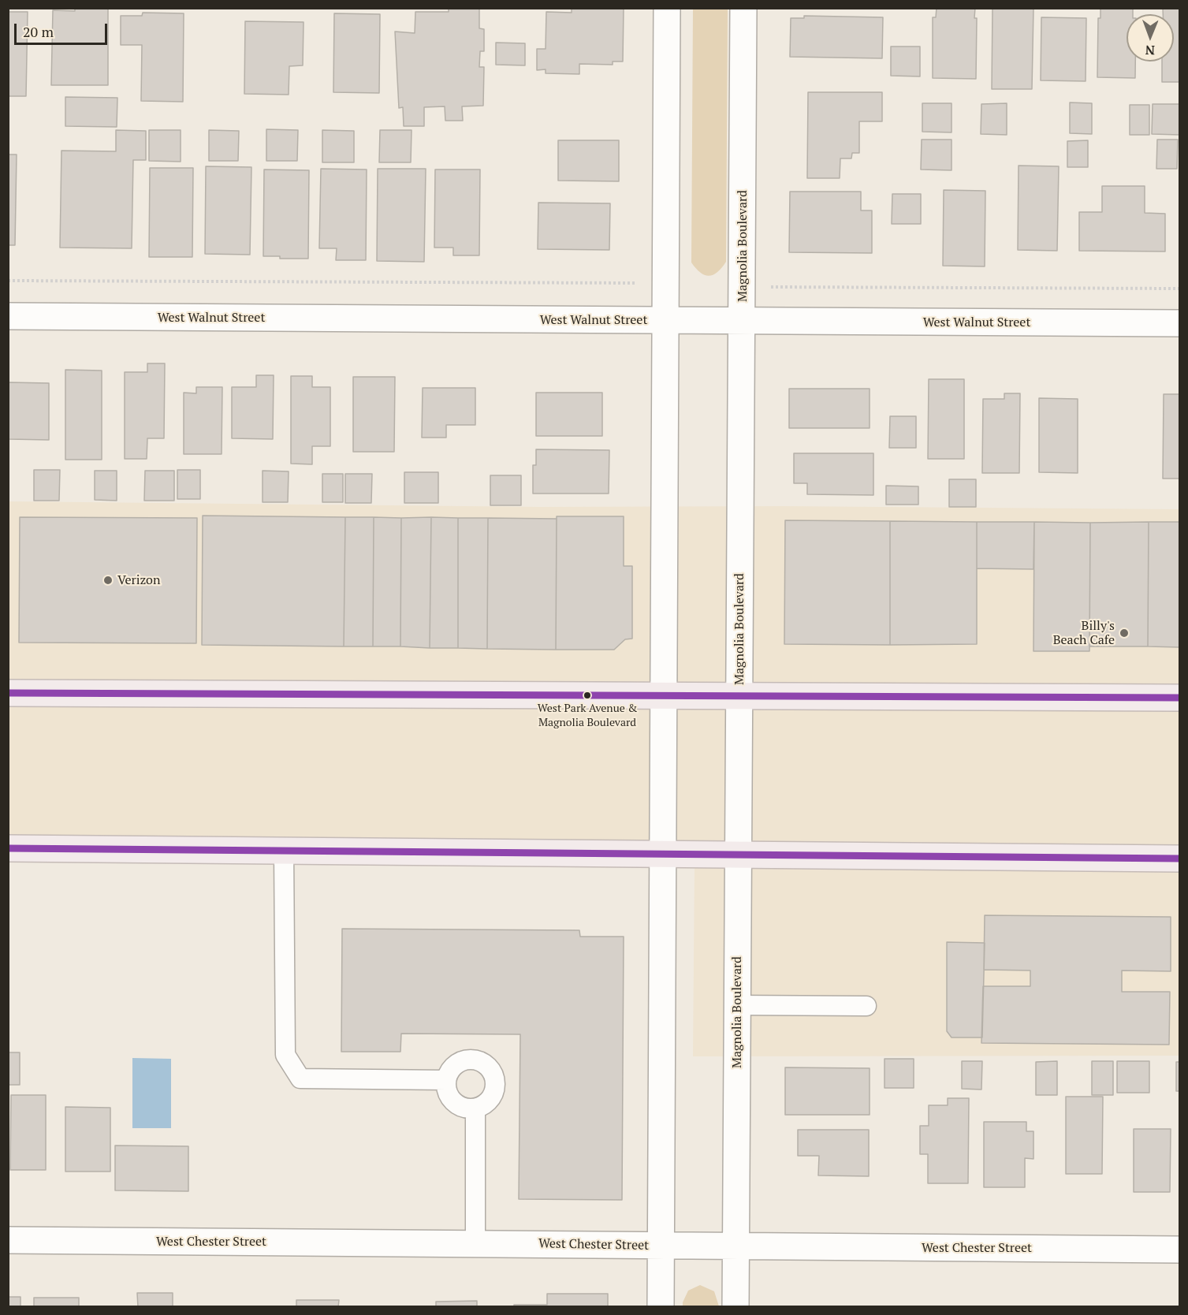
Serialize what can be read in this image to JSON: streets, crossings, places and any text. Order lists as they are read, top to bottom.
{
  "streets": {
    "street": ["Magnolia Boulevard", "West Walnut Street", "West Chester Street"]
  },
  "crossings": [
    ["Magnolia Boulevard", "West Walnut Street"],
    ["Magnolia Boulevard", "West Chester Street"]
  ],
  "places": ["Verizon", "Billy's Beach Cafe", "West Park Avenue & Magnolia Boulevard"],
  "scale_bar": "20 m",
  "north": "bottom"
}
